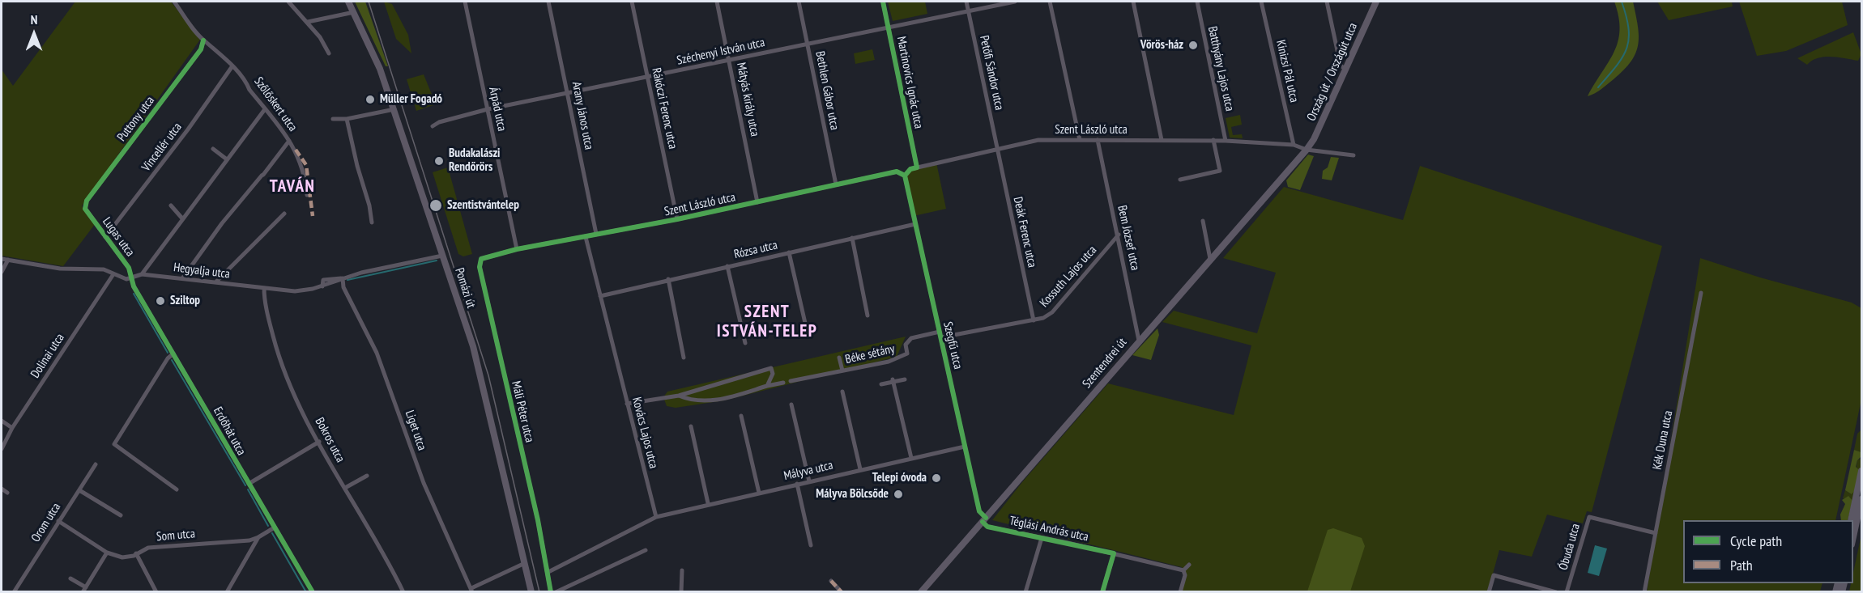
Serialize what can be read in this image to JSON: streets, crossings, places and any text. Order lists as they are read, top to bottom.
{
  "streets": {
    "main road": ["Ország út / Országút utca", "Pomázi út", "Szentendrei út"],
    "street": [
      "Széchenyi István utca",
      "Batthyány Lajos utca",
      "Kinizsi Pál utca",
      "Petőfi Sándor utca",
      "Martinovics Ignác utca",
      "Bethlen Gábor utca",
      "Mátyás király utca",
      "Szőlőskert utca",
      "Rákóczi Ferenc utca",
      "Árpád utca",
      "Arany János utca",
      "Puttony utca",
      "Szent László utca",
      "Vincellér utca",
      "Deák Ferenc utca",
      "Lugas utca",
      "Bem József utca",
      "Rózsa utca",
      "Hegyalja utca",
      "Kossuth Lajos utca",
      "Szegfű utca",
      "Béke sétány",
      "Dolinai utca",
      "Máli Péter utca",
      "Liget utca",
      "Erdőhát utca",
      "Kovács Lajos utca",
      "Bokros utca",
      "Kék Duna utca",
      "Mályva utca",
      "Orom utca",
      "Téglási András utca",
      "Som utca",
      "Óbuda utca"
    ]
  },
  "crossings": [
    ["Széchenyi István utca", "Petőfi Sándor utca"],
    ["Széchenyi István utca", "Martinovics Ignác utca"],
    ["Széchenyi István utca", "Bethlen Gábor utca"],
    ["Széchenyi István utca", "Mátyás király utca"],
    ["Széchenyi István utca", "Rákóczi Ferenc utca"],
    ["Széchenyi István utca", "Árpád utca"],
    ["Széchenyi István utca", "Arany János utca"],
    ["Batthyány Lajos utca", "Szent László utca"],
    ["Kinizsi Pál utca", "Szent László utca"],
    ["Ország út / Országút utca", "Szent László utca"],
    ["Ország út / Országút utca", "Szentendrei út"],
    ["Petőfi Sándor utca", "Szent László utca"],
    ["Petőfi Sándor utca", "Deák Ferenc utca"],
    ["Martinovics Ignác utca", "Szent László utca"],
    ["Bethlen Gábor utca", "Szent László utca"],
    ["Mátyás király utca", "Szent László utca"],
    ["Szőlőskert utca", "Puttony utca"],
    ["Szőlőskert utca", "Vincellér utca"],
    ["Rákóczi Ferenc utca", "Szent László utca"],
    ["Árpád utca", "Szent László utca"],
    ["Arany János utca", "Szent László utca"],
    ["Puttony utca", "Lugas utca"],
    ["Szent László utca", "Deák Ferenc utca"],
    ["Szent László utca", "Bem József utca"],
    ["Szent László utca", "Szegfű utca"],
    ["Szent László utca", "Szentendrei út"],
    ["Szent László utca", "Máli Péter utca"],
    ["Szent László utca", "Kovács Lajos utca"],
    ["Vincellér utca", "Lugas utca"],
    ["Deák Ferenc utca", "Kossuth Lajos utca"],
    ["Lugas utca", "Hegyalja utca"],
    ["Lugas utca", "Erdőhát utca"],
    ["Bem József utca", "Kossuth Lajos utca"],
    ["Bem József utca", "Szentendrei út"],
    ["Rózsa utca", "Szegfű utca"],
    ["Rózsa utca", "Kovács Lajos utca"],
    ["Hegyalja utca", "Pomázi út"],
    ["Hegyalja utca", "Liget utca"],
    ["Hegyalja utca", "Erdőhát utca"],
    ["Hegyalja utca", "Bokros utca"],
    ["Kossuth Lajos utca", "Szegfű utca"],
    ["Szegfű utca", "Béke sétány"],
    ["Szegfű utca", "Szentendrei út"],
    ["Szegfű utca", "Mályva utca"],
    ["Szegfű utca", "Téglási András utca"],
    ["Szentendrei út", "Téglási András utca"],
    ["Erdőhát utca", "Som utca"],
    ["Kovács Lajos utca", "Mályva utca"],
    ["Kék Duna utca", "Óbuda utca"],
    ["Orom utca", "Som utca"]
  ],
  "districts": ["TAVÁN", "SZENT ISTVÁN-TELEP"],
  "places": [
    "Vörös-ház",
    "Müller Fogadó",
    "Budakalászi Rendőrörs",
    "Szentistvántelep",
    "Sziltop",
    "Telepi óvoda",
    "Mályva Bölcsőde"
  ],
  "legend": ["Cycle path", "Path"],
  "north": "top"
}
